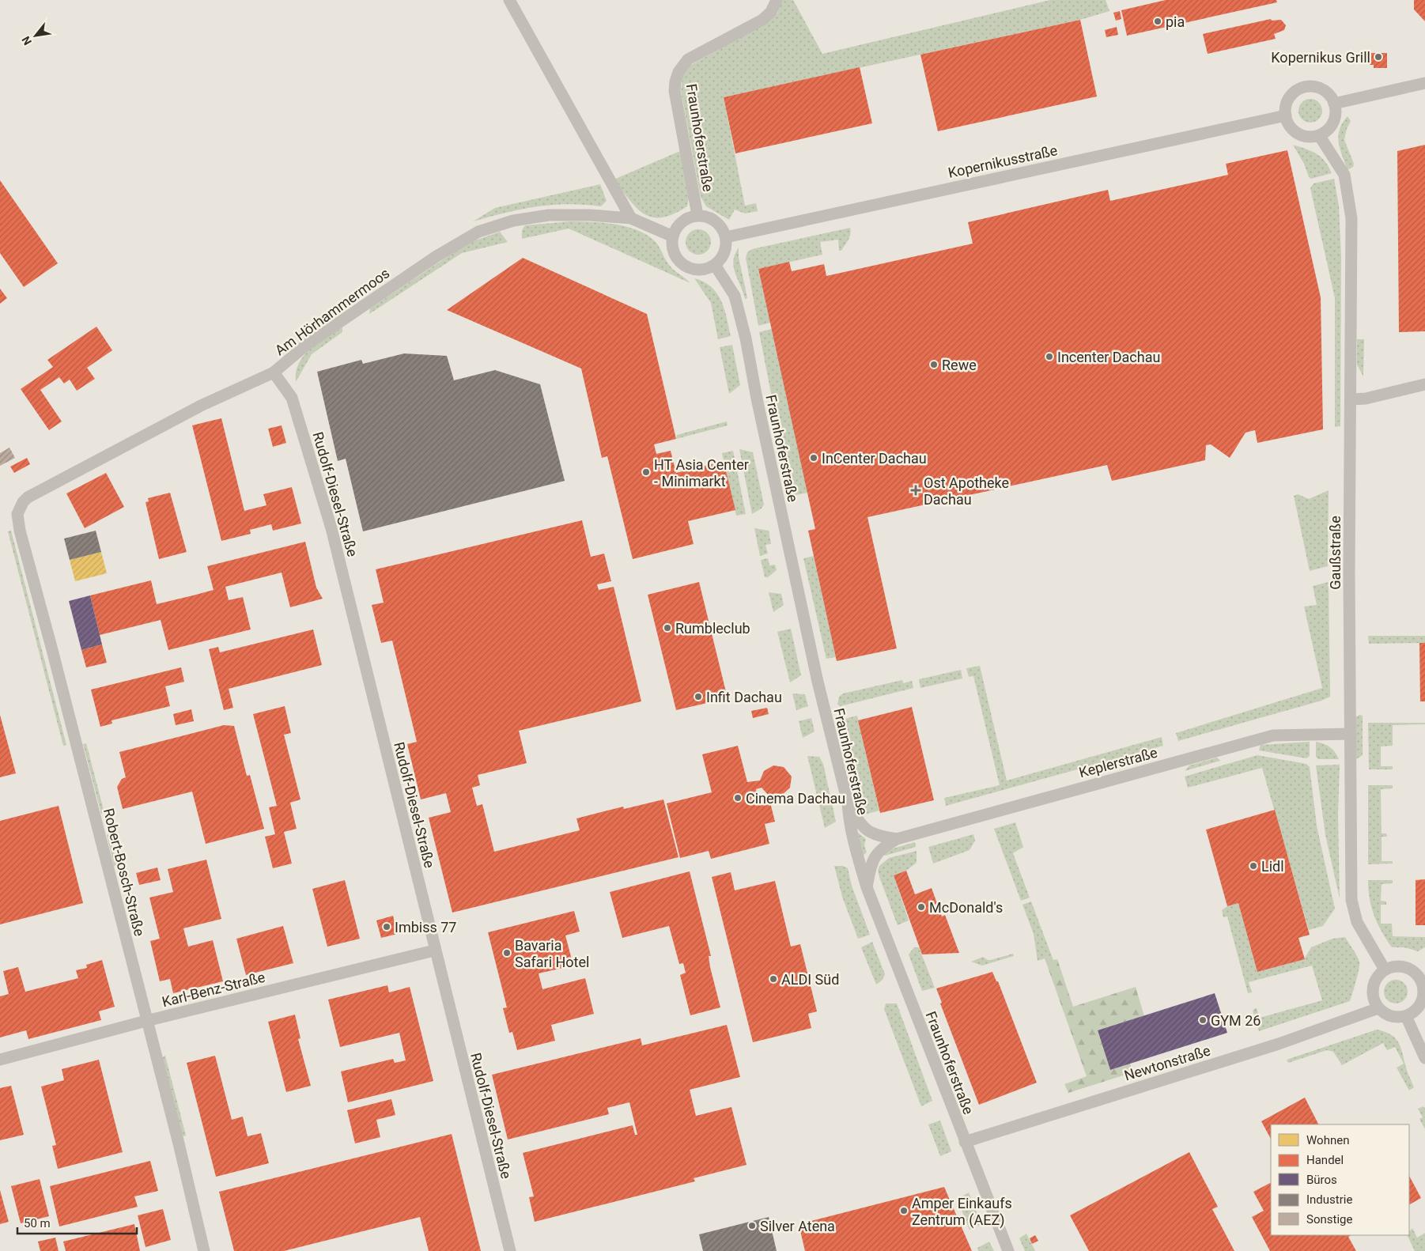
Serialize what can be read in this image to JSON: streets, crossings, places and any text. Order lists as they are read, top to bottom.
{
  "streets": {
    "street": [
      "Fraunhoferstraße",
      "Kopernikusstraße",
      "Am Hörhammermoos",
      "Rudolf-Diesel-Straße",
      "Gaußstraße",
      "Keplerstraße",
      "Robert-Bosch-Straße",
      "Karl-Benz-Straße",
      "Newtonstraße"
    ]
  },
  "crossings": [
    ["Fraunhoferstraße", "Kopernikusstraße"],
    ["Fraunhoferstraße", "Am Hörhammermoos"],
    ["Fraunhoferstraße", "Keplerstraße"],
    ["Fraunhoferstraße", "Newtonstraße"],
    ["Kopernikusstraße", "Am Hörhammermoos"],
    ["Kopernikusstraße", "Gaußstraße"],
    ["Am Hörhammermoos", "Rudolf-Diesel-Straße"],
    ["Am Hörhammermoos", "Robert-Bosch-Straße"],
    ["Rudolf-Diesel-Straße", "Karl-Benz-Straße"],
    ["Gaußstraße", "Keplerstraße"],
    ["Gaußstraße", "Newtonstraße"],
    ["Robert-Bosch-Straße", "Karl-Benz-Straße"]
  ],
  "places": {
    "other": [
      "pia",
      "Kopernikus Grill",
      "Incenter Dachau",
      "Rewe",
      "InCenter Dachau",
      "HT Asia Center - Minimarkt",
      "Rumbleclub",
      "Infit Dachau",
      "Cinema Dachau",
      "Lidl",
      "McDonald's",
      "Imbiss 77",
      "Bavaria Safari Hotel",
      "ALDI Süd",
      "GYM 26",
      "Amper Einkaufs Zentrum (AEZ)",
      "Silver Atena"
    ],
    "health": ["Ost Apotheke Dachau"]
  },
  "legend": [
    "Wohnen",
    "Handel",
    "Büros",
    "Industrie",
    "Sonstige"
  ],
  "scale_bar": "50 m",
  "north": "bottom left"
}
